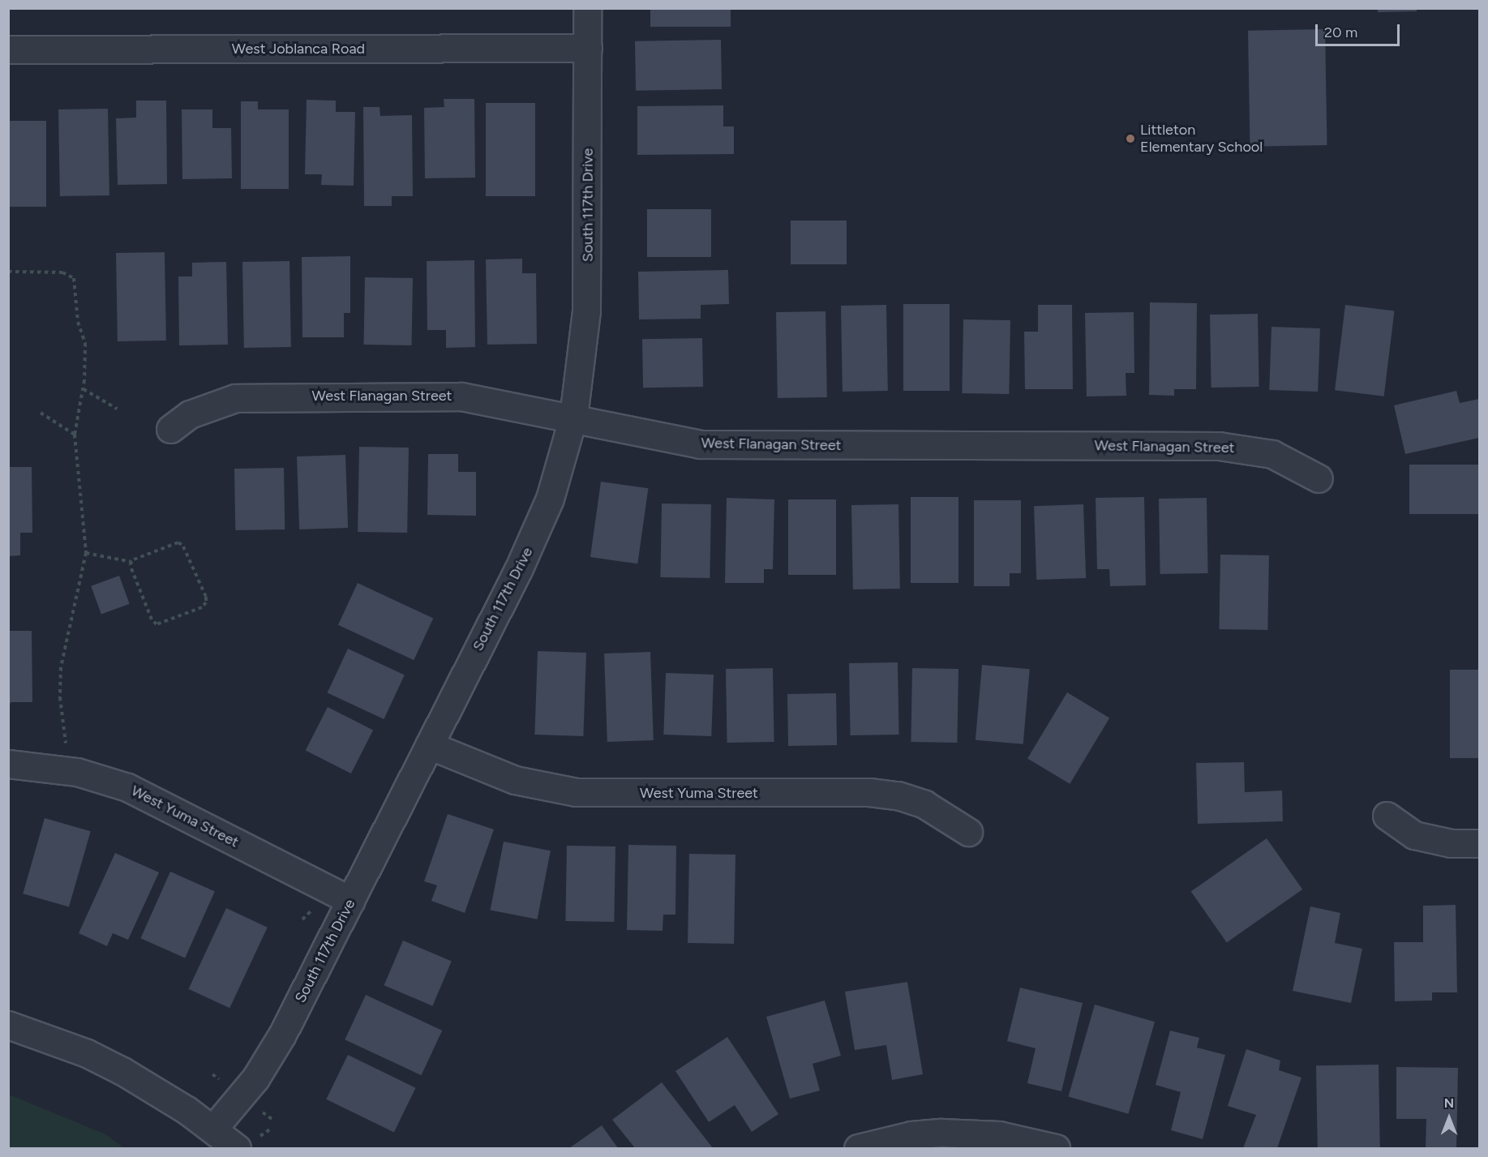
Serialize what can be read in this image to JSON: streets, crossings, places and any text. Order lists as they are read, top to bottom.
{
  "streets": {
    "street": [
      "West Joblanca Road",
      "South 117th Drive",
      "West Flanagan Street",
      "West Yuma Street"
    ]
  },
  "crossings": [
    ["West Joblanca Road", "South 117th Drive"],
    ["South 117th Drive", "West Flanagan Street"],
    ["South 117th Drive", "West Yuma Street"]
  ],
  "places": ["Littleton Elementary School"],
  "scale_bar": "20 m",
  "north": "top"
}
